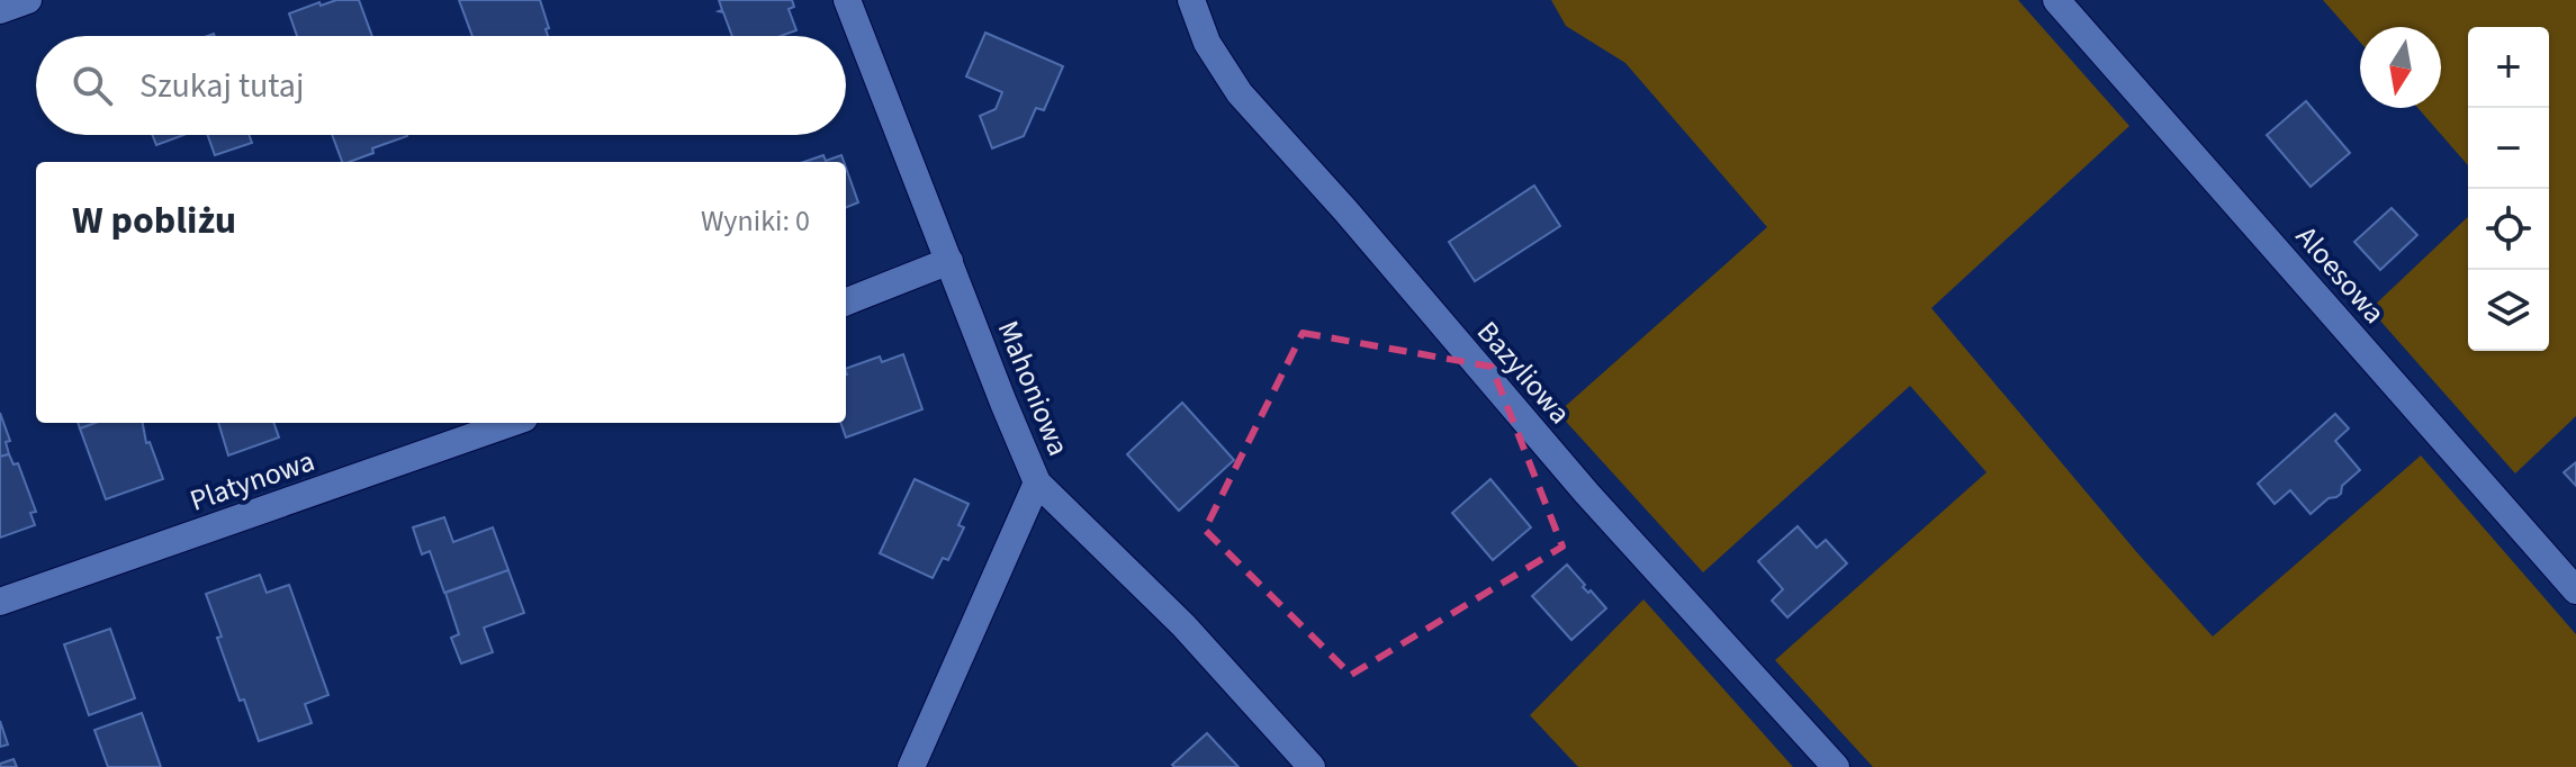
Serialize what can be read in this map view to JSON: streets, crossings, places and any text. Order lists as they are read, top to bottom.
{
  "streets": {
    "street": [
      "Aloesowa",
      "Bazyliowa",
      "Mahoniowa",
      "Platynowa"
    ]
  },
  "north": "bottom",
  "page": {
    "map_buttons": ["+", "−"],
    "search": "Szukaj tutaj",
    "heading": ["W pobliżu", "Wyniki: 0"]
  }
}
